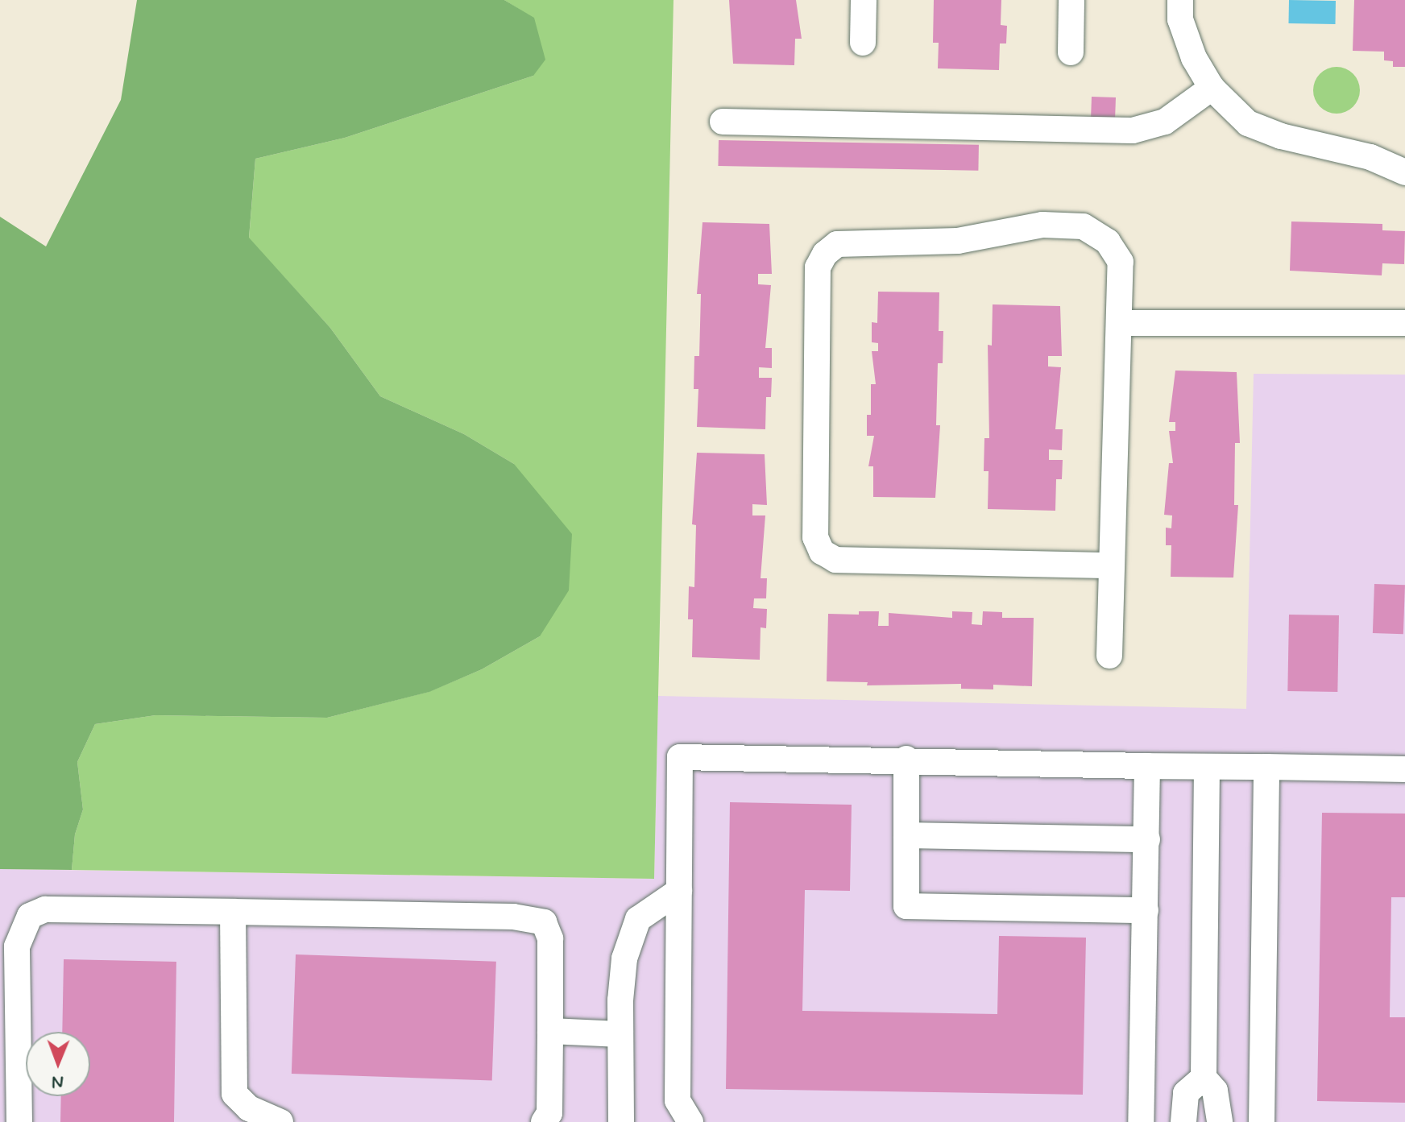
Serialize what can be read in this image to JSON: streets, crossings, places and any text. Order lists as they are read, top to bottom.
{
  "north": "bottom"
}
